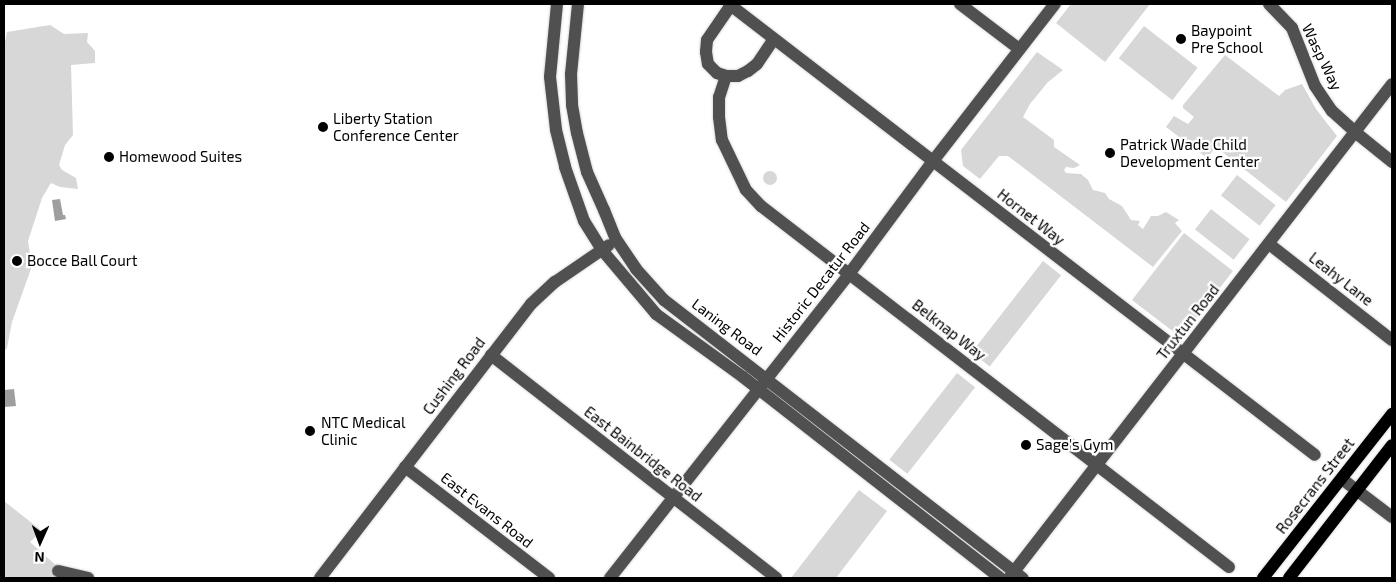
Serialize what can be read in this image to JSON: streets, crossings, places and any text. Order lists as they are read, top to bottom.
{
  "streets": {
    "main road": ["Rosecrans Street"],
    "street": [
      "Wasp Way",
      "Hornet Way",
      "Leahy Lane",
      "Historic Decatur Road",
      "Truxtun Road",
      "Laning Road",
      "Belknap Way",
      "Cushing Road",
      "East Bainbridge Road",
      "East Evans Road"
    ]
  },
  "crossings": [
    ["Wasp Way", "Truxtun Road"],
    ["Hornet Way", "Historic Decatur Road"],
    ["Hornet Way", "Truxtun Road"],
    ["Hornet Way", "Belknap Way"],
    ["Leahy Lane", "Truxtun Road"],
    ["Historic Decatur Road", "Laning Road"],
    ["Historic Decatur Road", "Belknap Way"],
    ["Historic Decatur Road", "East Bainbridge Road"],
    ["Truxtun Road", "Laning Road"],
    ["Truxtun Road", "Belknap Way"],
    ["Laning Road", "Cushing Road"],
    ["Cushing Road", "East Bainbridge Road"],
    ["Cushing Road", "East Evans Road"]
  ],
  "places": [
    "Baypoint Pre School",
    "Liberty Station Conference Center",
    "Patrick Wade Child Development Center",
    "Homewood Suites",
    "Bocce Ball Court",
    "NTC Medical Clinic",
    "Sage's Gym"
  ],
  "north": "bottom"
}
